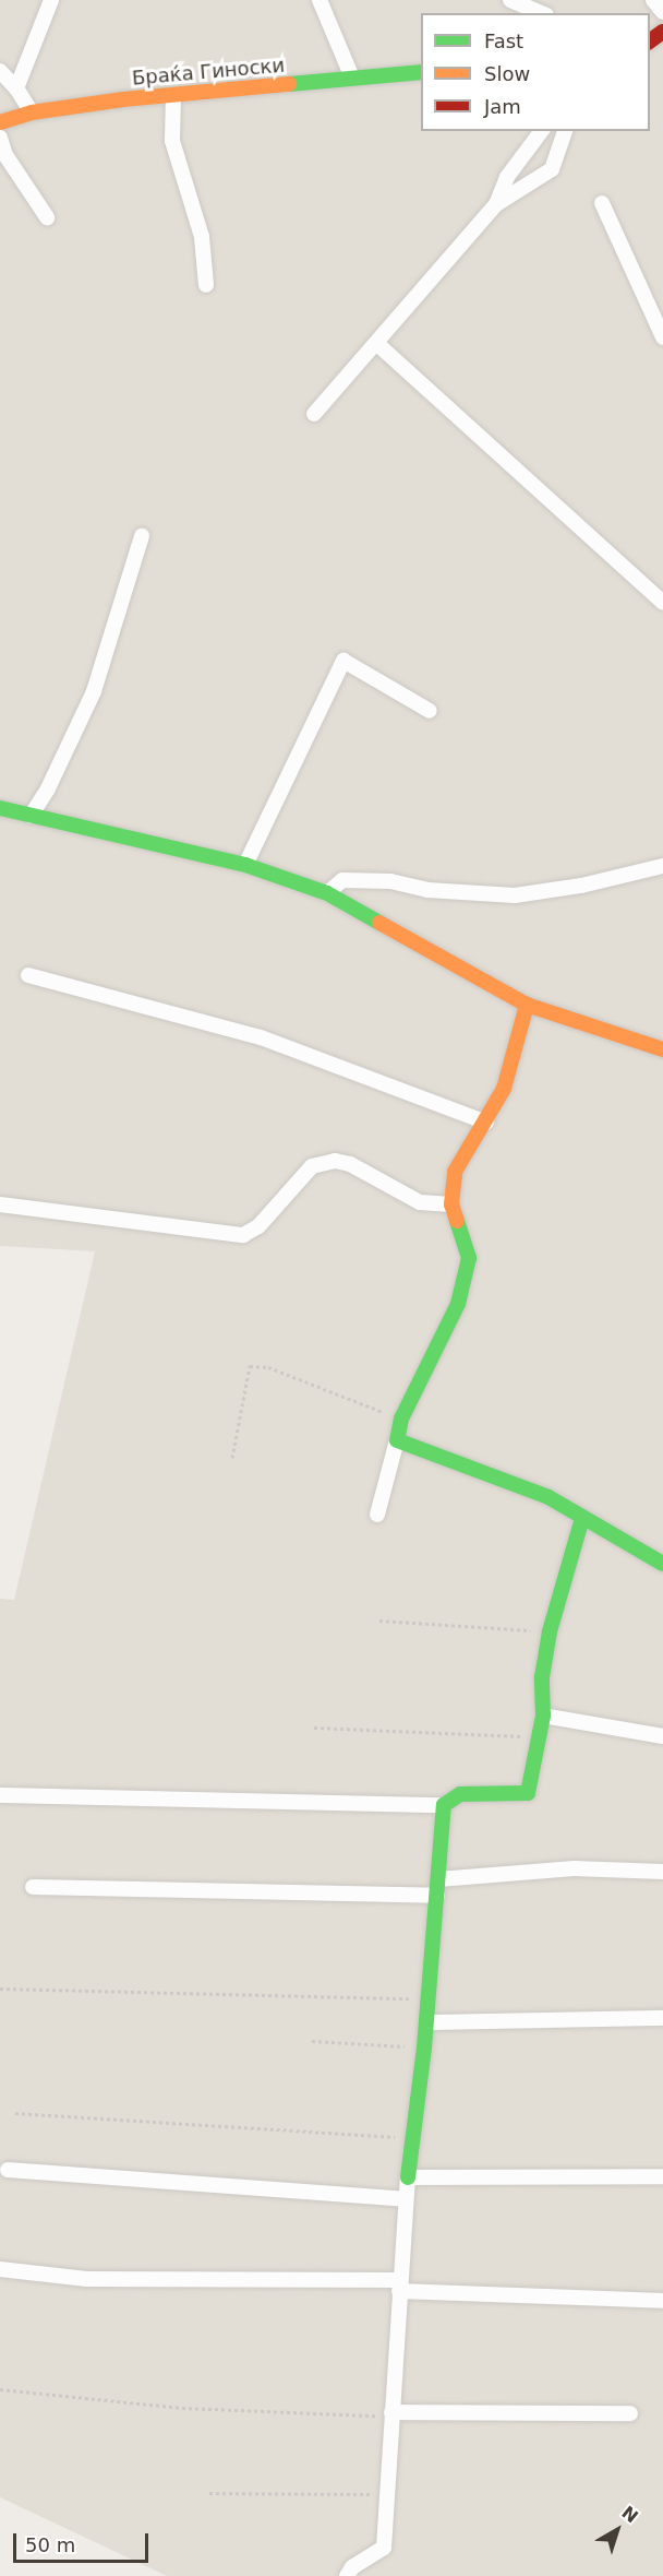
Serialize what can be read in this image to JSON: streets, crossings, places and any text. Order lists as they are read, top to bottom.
{
  "streets": {
    "street": ["Браќа Гиноски"]
  },
  "legend": ["Fast", "Slow", "Jam"],
  "scale_bar": "50 m",
  "north": "top right"
}
